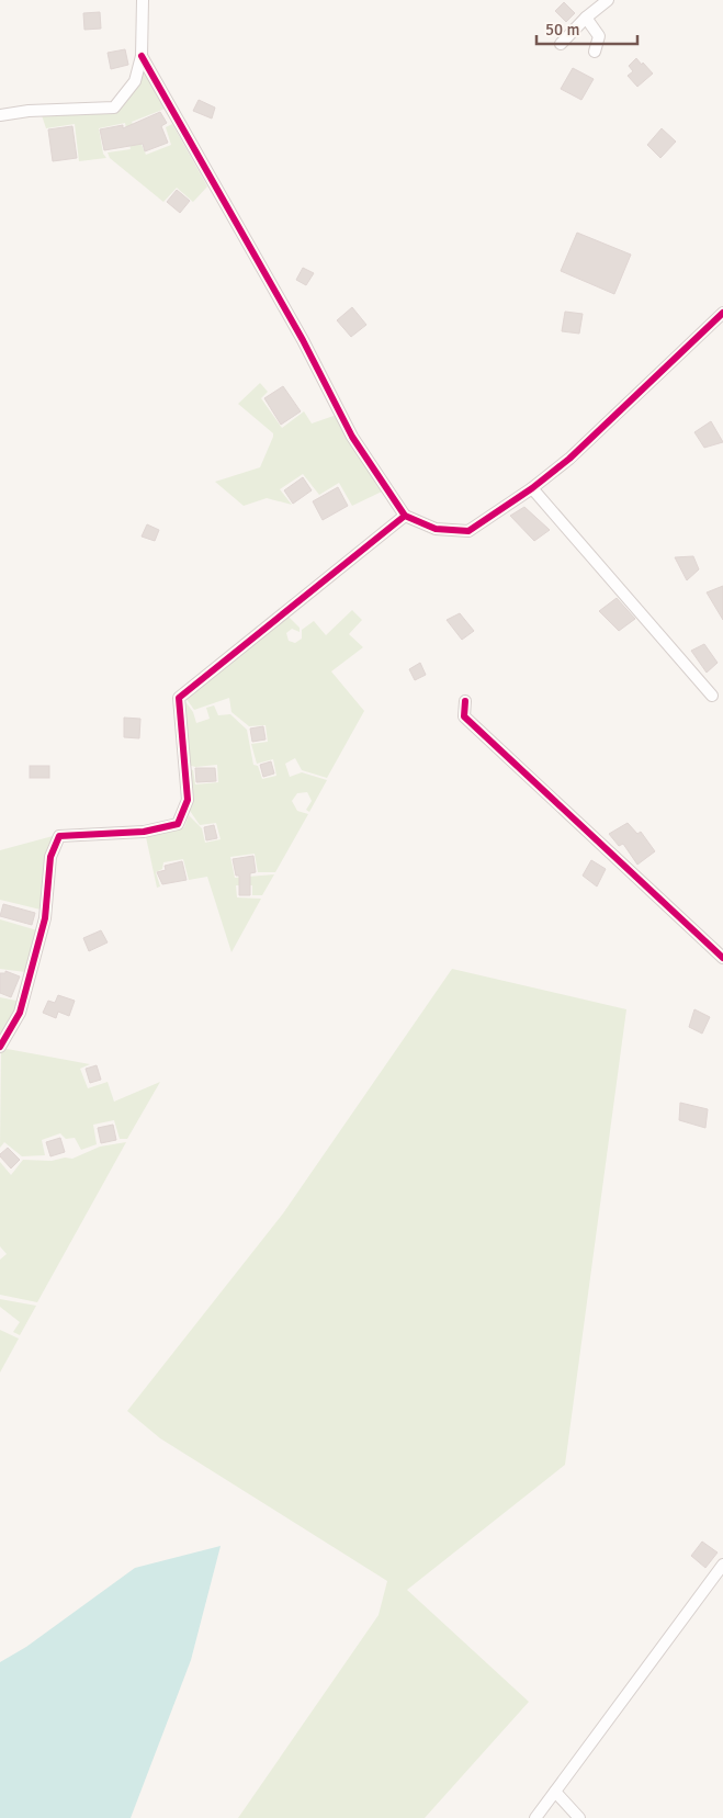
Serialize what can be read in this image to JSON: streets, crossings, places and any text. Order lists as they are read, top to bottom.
{
  "scale_bar": "50 m"
}
